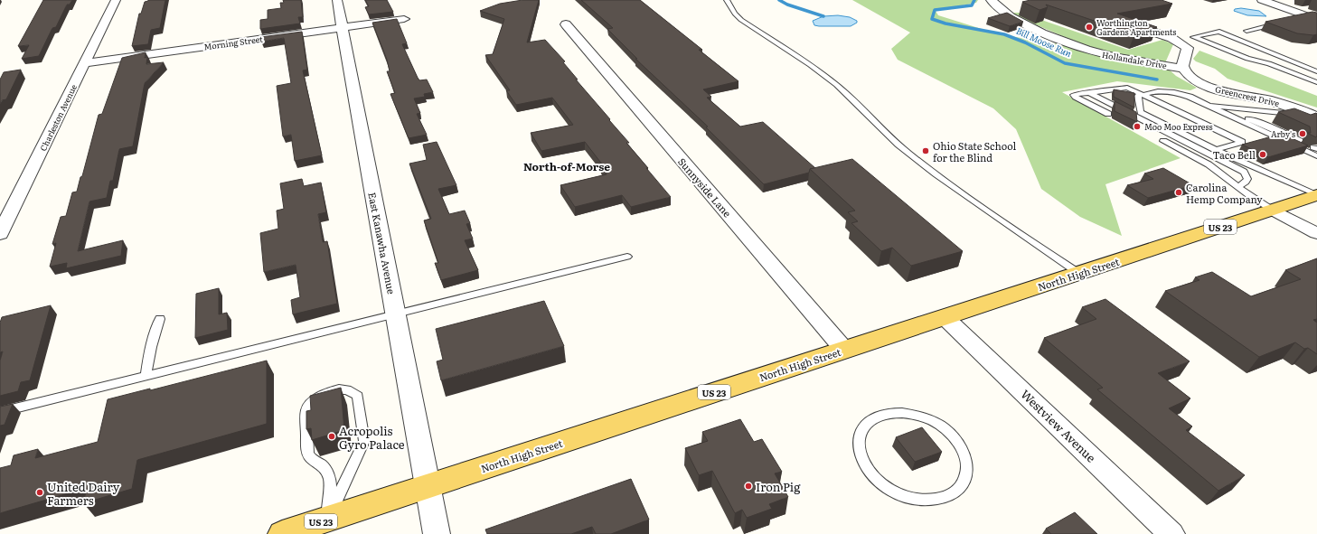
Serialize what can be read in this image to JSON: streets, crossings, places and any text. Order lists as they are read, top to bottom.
{
  "streets": {
    "main road": ["US 23", "North High Street"],
    "street": [
      "Morning Street",
      "Hollandale Drive",
      "Greencrest Drive",
      "Charleston Avenue",
      "Sunnyside Lane",
      "East Kanawha Avenue",
      "Westview Avenue"
    ]
  },
  "crossings": [
    ["Morning Street", "Charleston Avenue"],
    ["Morning Street", "East Kanawha Avenue"],
    ["Hollandale Drive", "Greencrest Drive"],
    ["Sunnyside Lane", "North High Street"],
    ["East Kanawha Avenue", "North High Street"],
    ["North High Street", "Westview Avenue"]
  ],
  "districts": ["North-of-Morse"],
  "water": ["Bill Moose Run"],
  "places": [
    "Worthington Gardens Apartments",
    "Moo Moo Express",
    "Arby's",
    "Ohio State School for the Blind",
    "Taco Bell",
    "Carolina Hemp Company",
    "Acropolis Gyro Palace",
    "Iron Pig",
    "United Dairy Farmers"
  ]
}
